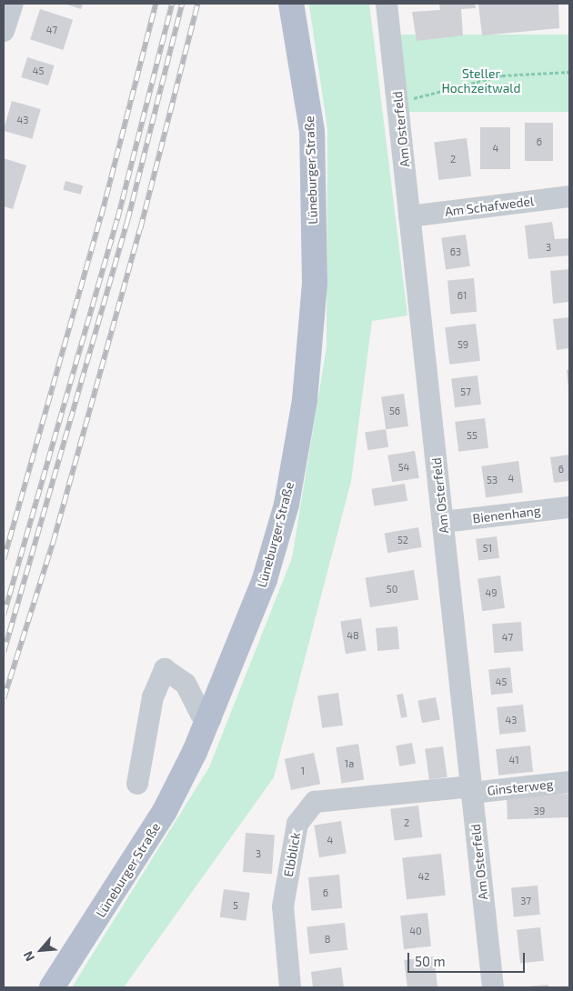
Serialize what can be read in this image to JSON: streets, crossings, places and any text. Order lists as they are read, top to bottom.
{
  "streets": {
    "main road": ["Lüneburger Straße"],
    "street": [
      "Am Osterfeld",
      "Am Schafwedel",
      "Bienenhang",
      "Ginsterweg",
      "Elbblick"
    ]
  },
  "crossings": [
    ["Am Osterfeld", "Am Schafwedel"],
    ["Am Osterfeld", "Bienenhang"],
    ["Am Osterfeld", "Ginsterweg"],
    ["Am Osterfeld", "Elbblick"],
    ["Ginsterweg", "Elbblick"]
  ],
  "parks": ["Steller Hochzeitwald"],
  "house_numbers": [
    "47",
    "45",
    "43",
    "6",
    "4",
    "2",
    "3",
    "63",
    "61",
    "59",
    "57",
    "56",
    "55",
    "54",
    "6",
    "4",
    "53",
    "52",
    "51",
    "50",
    "49",
    "48",
    "47",
    "45",
    "43",
    "41",
    "1a",
    "1",
    "39",
    "2",
    "4",
    "3",
    "42",
    "6",
    "37",
    "5",
    "40",
    "8"
  ],
  "scale_bar": "50 m",
  "north": "bottom left"
}
